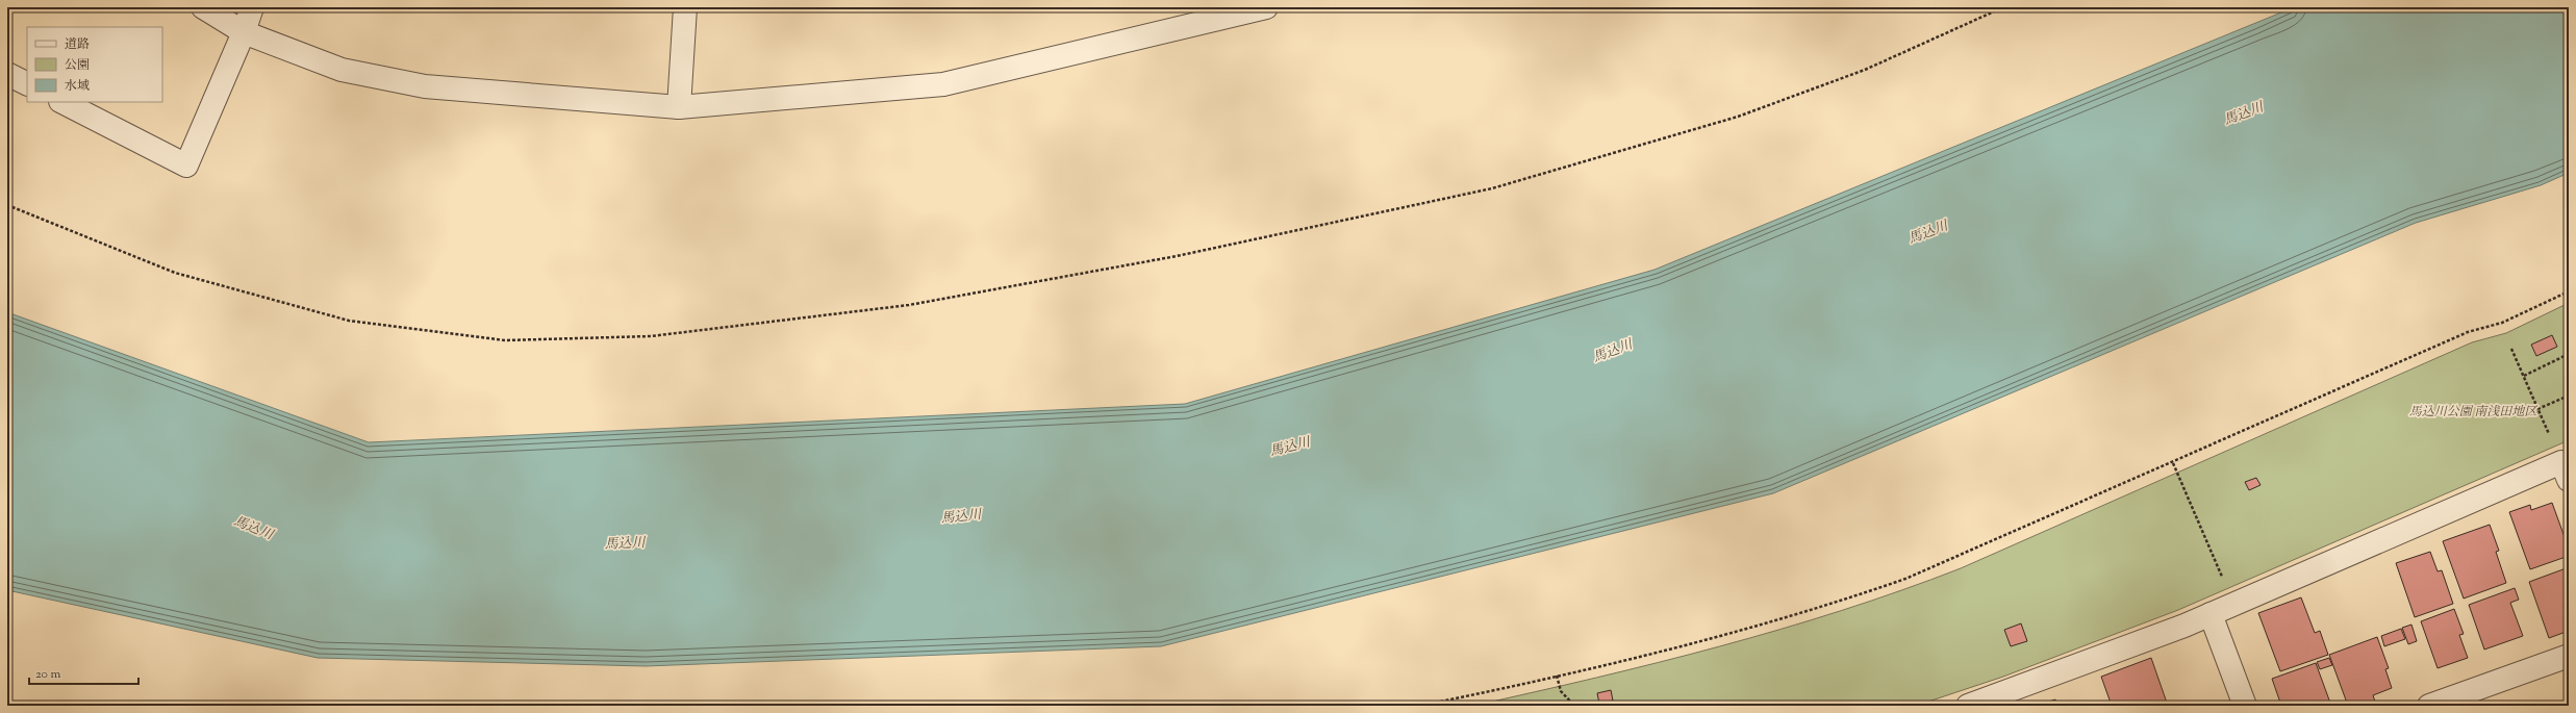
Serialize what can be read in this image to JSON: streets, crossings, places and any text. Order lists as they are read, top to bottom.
{
  "water": ["馬込川"],
  "parks": ["馬込川公園 南浅田地区"],
  "legend": ["道路", "公園", "水域"],
  "scale_bar": "20 m"
}
